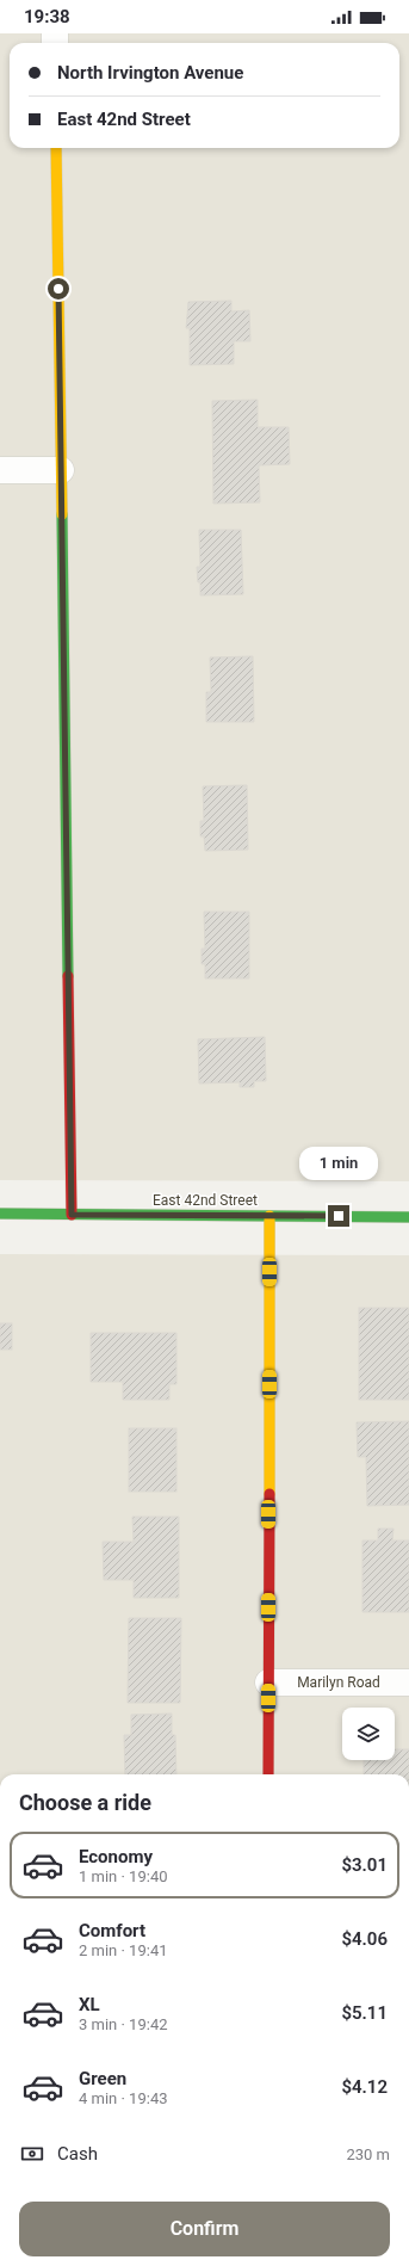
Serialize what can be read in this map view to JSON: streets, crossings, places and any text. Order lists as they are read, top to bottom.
{
  "streets": {
    "street": ["East 42nd Street", "Marilyn Road"]
  },
  "page": {
    "status": "19:38",
    "banner": ["North Irvington Avenue", "East 42nd Street"],
    "bubble": "1 min",
    "heading": "Choose a ride",
    "list": [
      {
        "name": "Economy",
        "note": "1 min · 19:40",
        "value": "$3.01"
      },
      {
        "name": "Comfort",
        "note": "2 min · 19:41",
        "value": "$4.06"
      },
      {
        "name": "XL",
        "note": "3 min · 19:42",
        "value": "$5.11"
      },
      {
        "name": "Green",
        "note": "4 min · 19:43",
        "value": "$4.12"
      }
    ],
    "pay": ["Cash", "230 m"],
    "buttons": "Confirm"
  }
}
